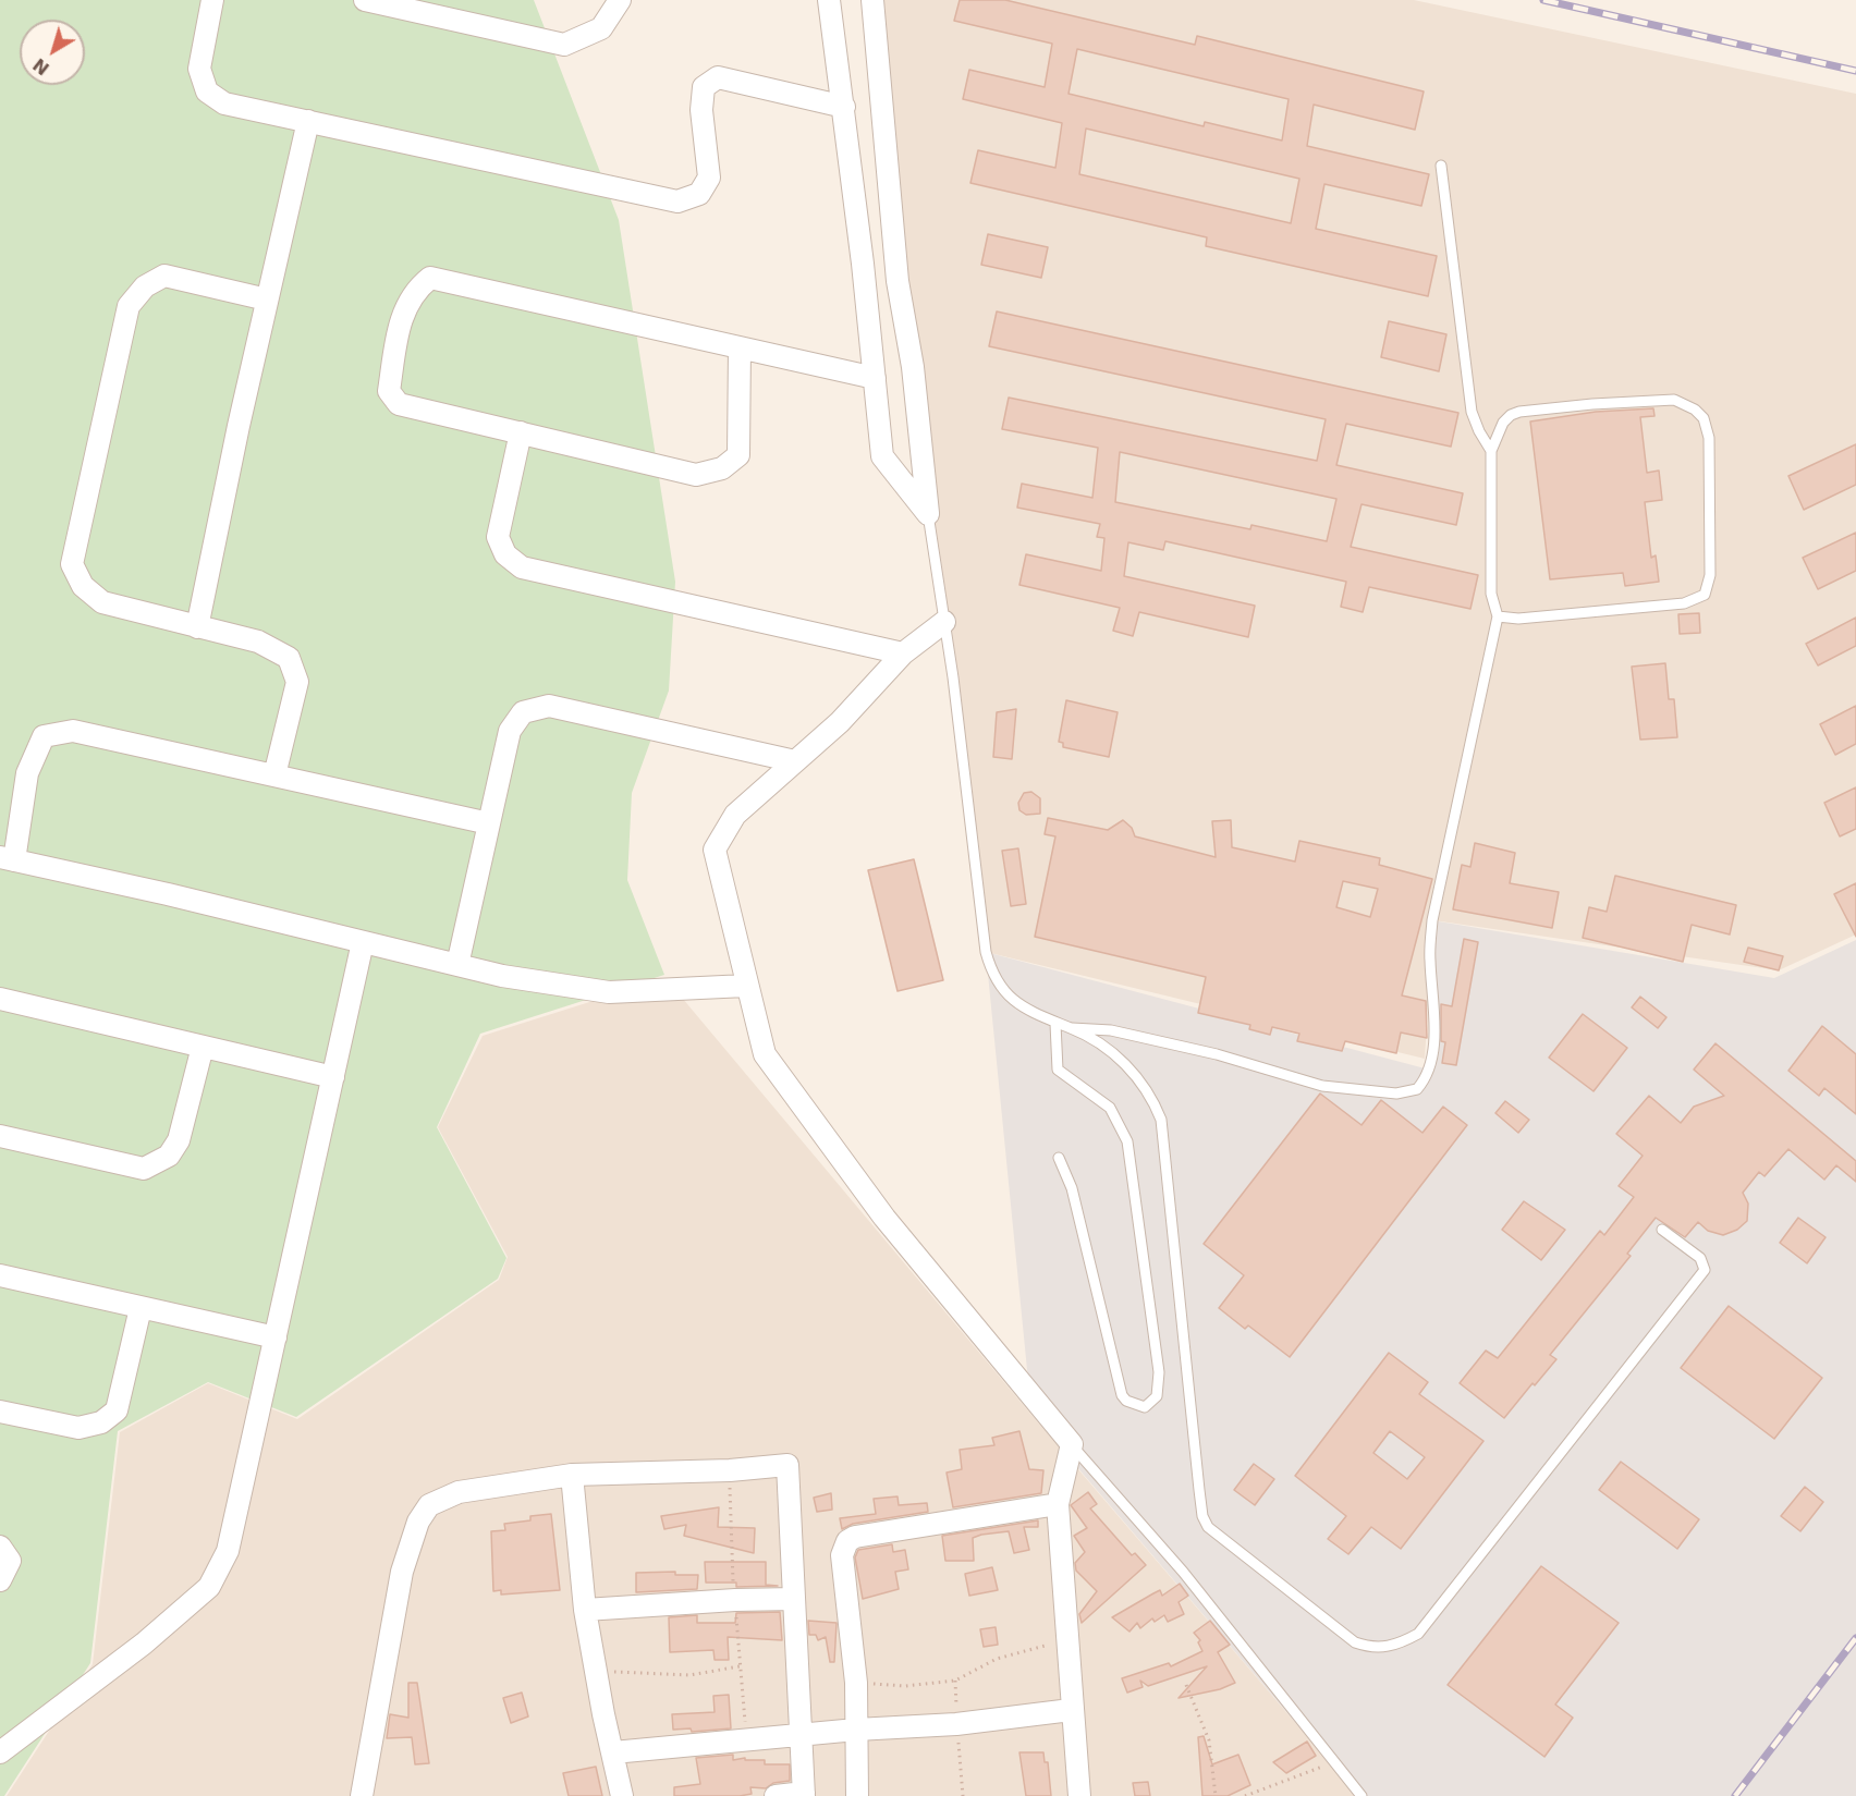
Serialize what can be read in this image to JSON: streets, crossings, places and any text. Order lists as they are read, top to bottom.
{
  "north": "bottom left"
}
